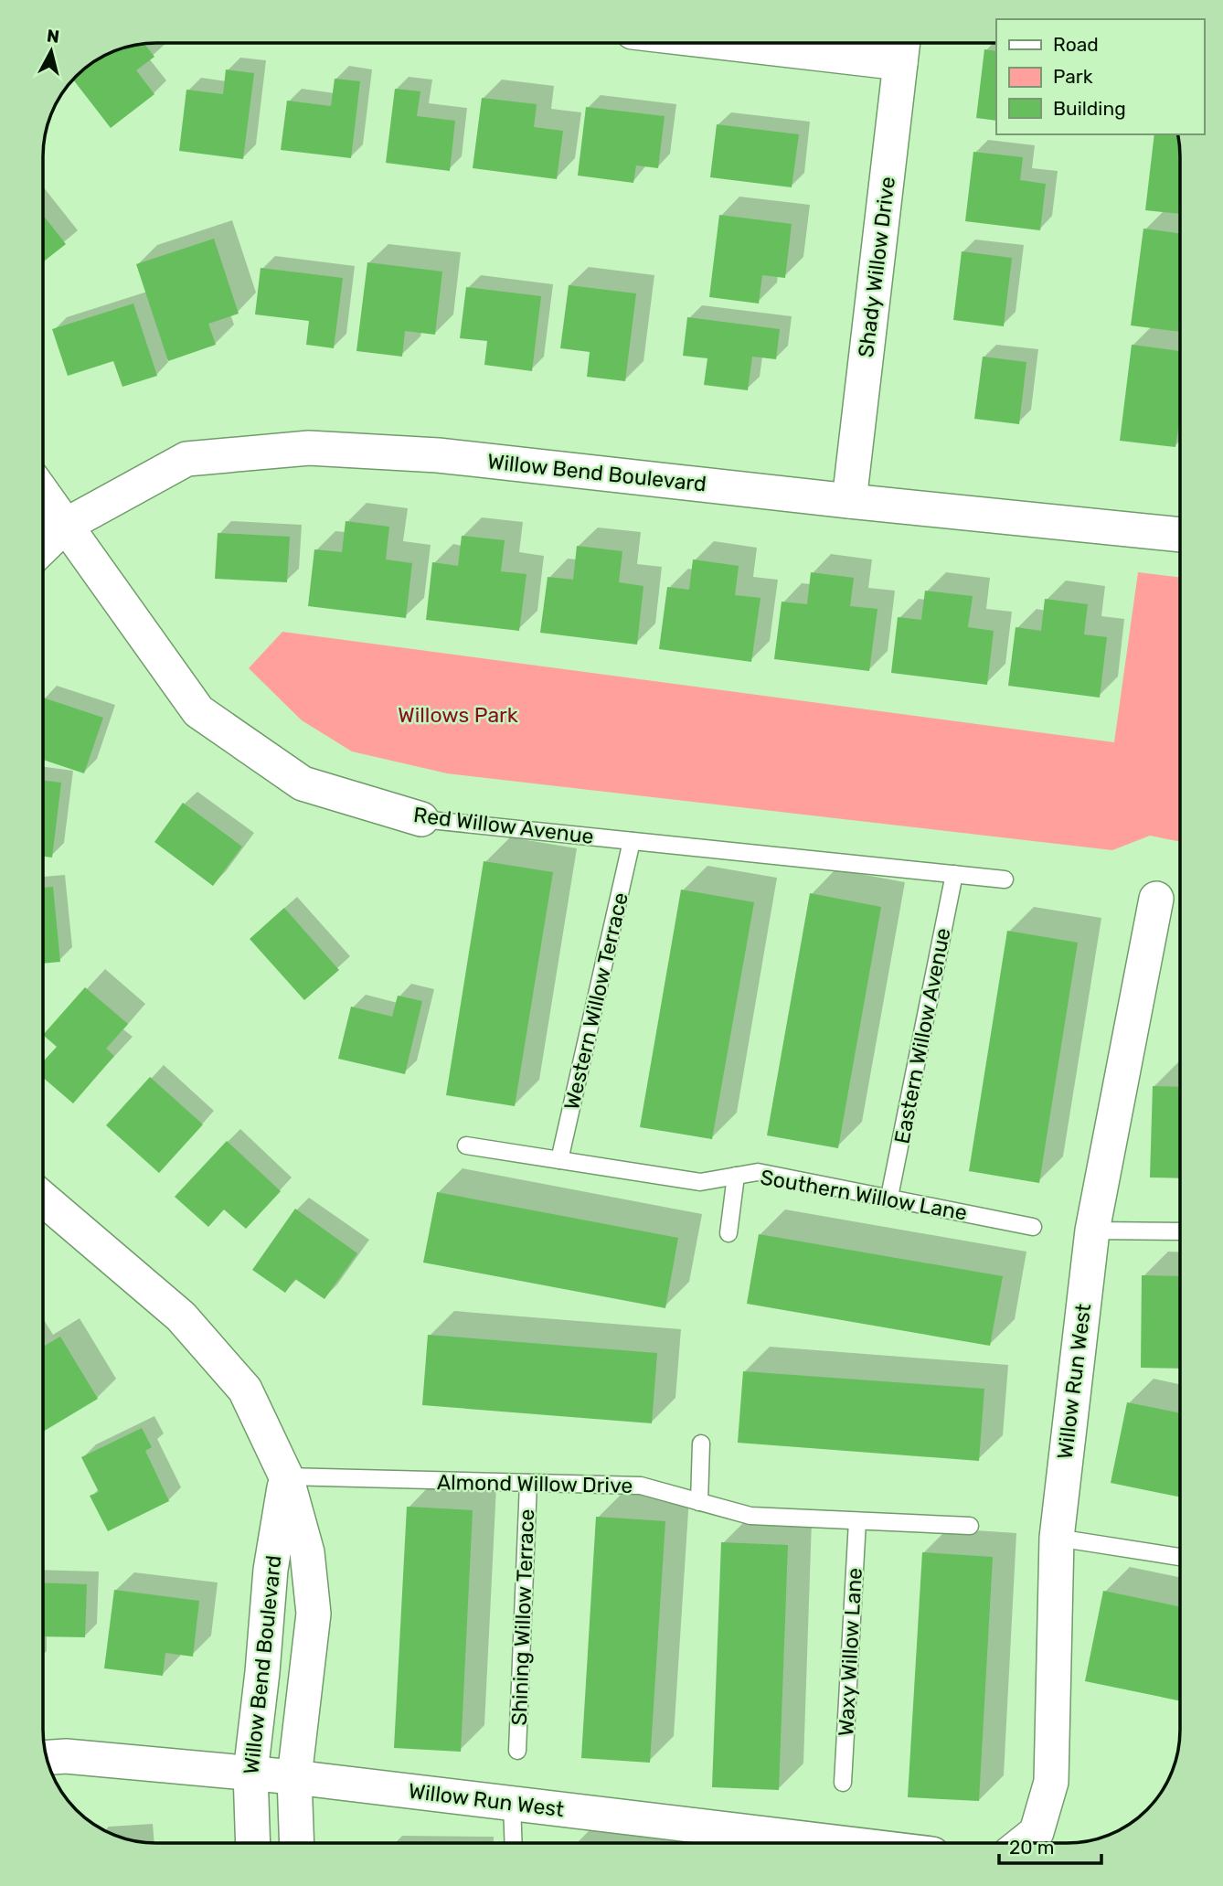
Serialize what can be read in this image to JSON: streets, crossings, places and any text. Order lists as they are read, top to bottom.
{
  "streets": {
    "street": [
      "Shady Willow Drive",
      "Willow Bend Boulevard",
      "Red Willow Avenue",
      "Willow Run West"
    ],
    "lane": [
      "Western Willow Terrace",
      "Eastern Willow Avenue",
      "Southern Willow Lane",
      "Almond Willow Drive",
      "Shining Willow Terrace",
      "Waxy Willow Lane"
    ]
  },
  "crossings": [
    ["Shady Willow Drive", "Willow Bend Boulevard"],
    ["Willow Bend Boulevard", "Red Willow Avenue"],
    ["Willow Bend Boulevard", "Willow Run West"],
    ["Willow Bend Boulevard", "Almond Willow Drive"],
    ["Red Willow Avenue", "Western Willow Terrace"],
    ["Red Willow Avenue", "Eastern Willow Avenue"],
    ["Western Willow Terrace", "Southern Willow Lane"],
    ["Eastern Willow Avenue", "Southern Willow Lane"],
    ["Almond Willow Drive", "Shining Willow Terrace"],
    ["Almond Willow Drive", "Waxy Willow Lane"]
  ],
  "parks": ["Willows Park"],
  "legend": ["Road", "Park", "Building"],
  "scale_bar": "20 m",
  "north": "top"
}
